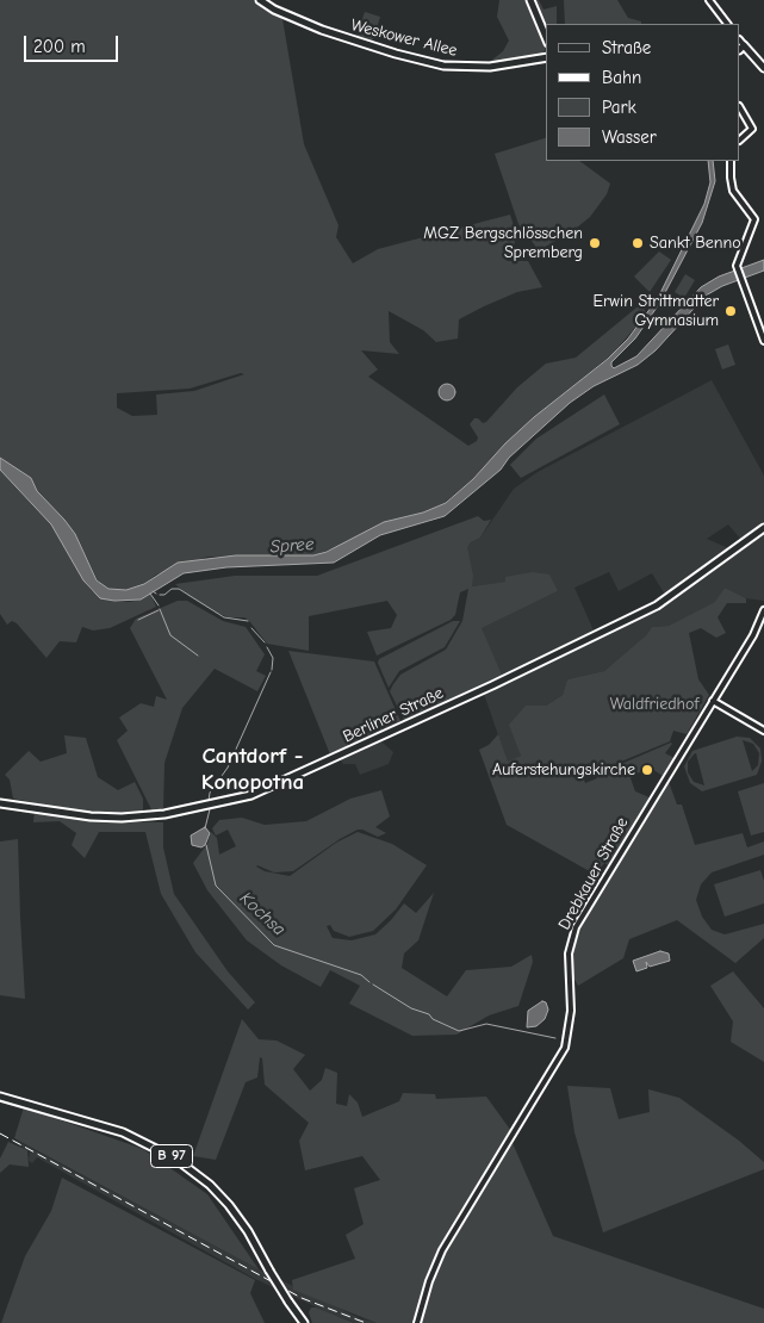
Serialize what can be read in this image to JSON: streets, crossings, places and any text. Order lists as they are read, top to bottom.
{
  "streets": {
    "main road": ["Weskower Allee", "Berliner Straße", "B 97"],
    "street": ["Drebkauer Straße"]
  },
  "districts": ["Cantdorf - Konopotna"],
  "water": ["Spree", "Kochsa"],
  "parks": ["Waldfriedhof"],
  "places": [
    "MGZ Bergschlösschen Spremberg",
    "Sankt Benno",
    "Erwin Strittmatter Gymnasium",
    "Auferstehungskirche"
  ],
  "legend": [
    "Straße",
    "Bahn",
    "Park",
    "Wasser"
  ],
  "scale_bar": "200 m"
}
